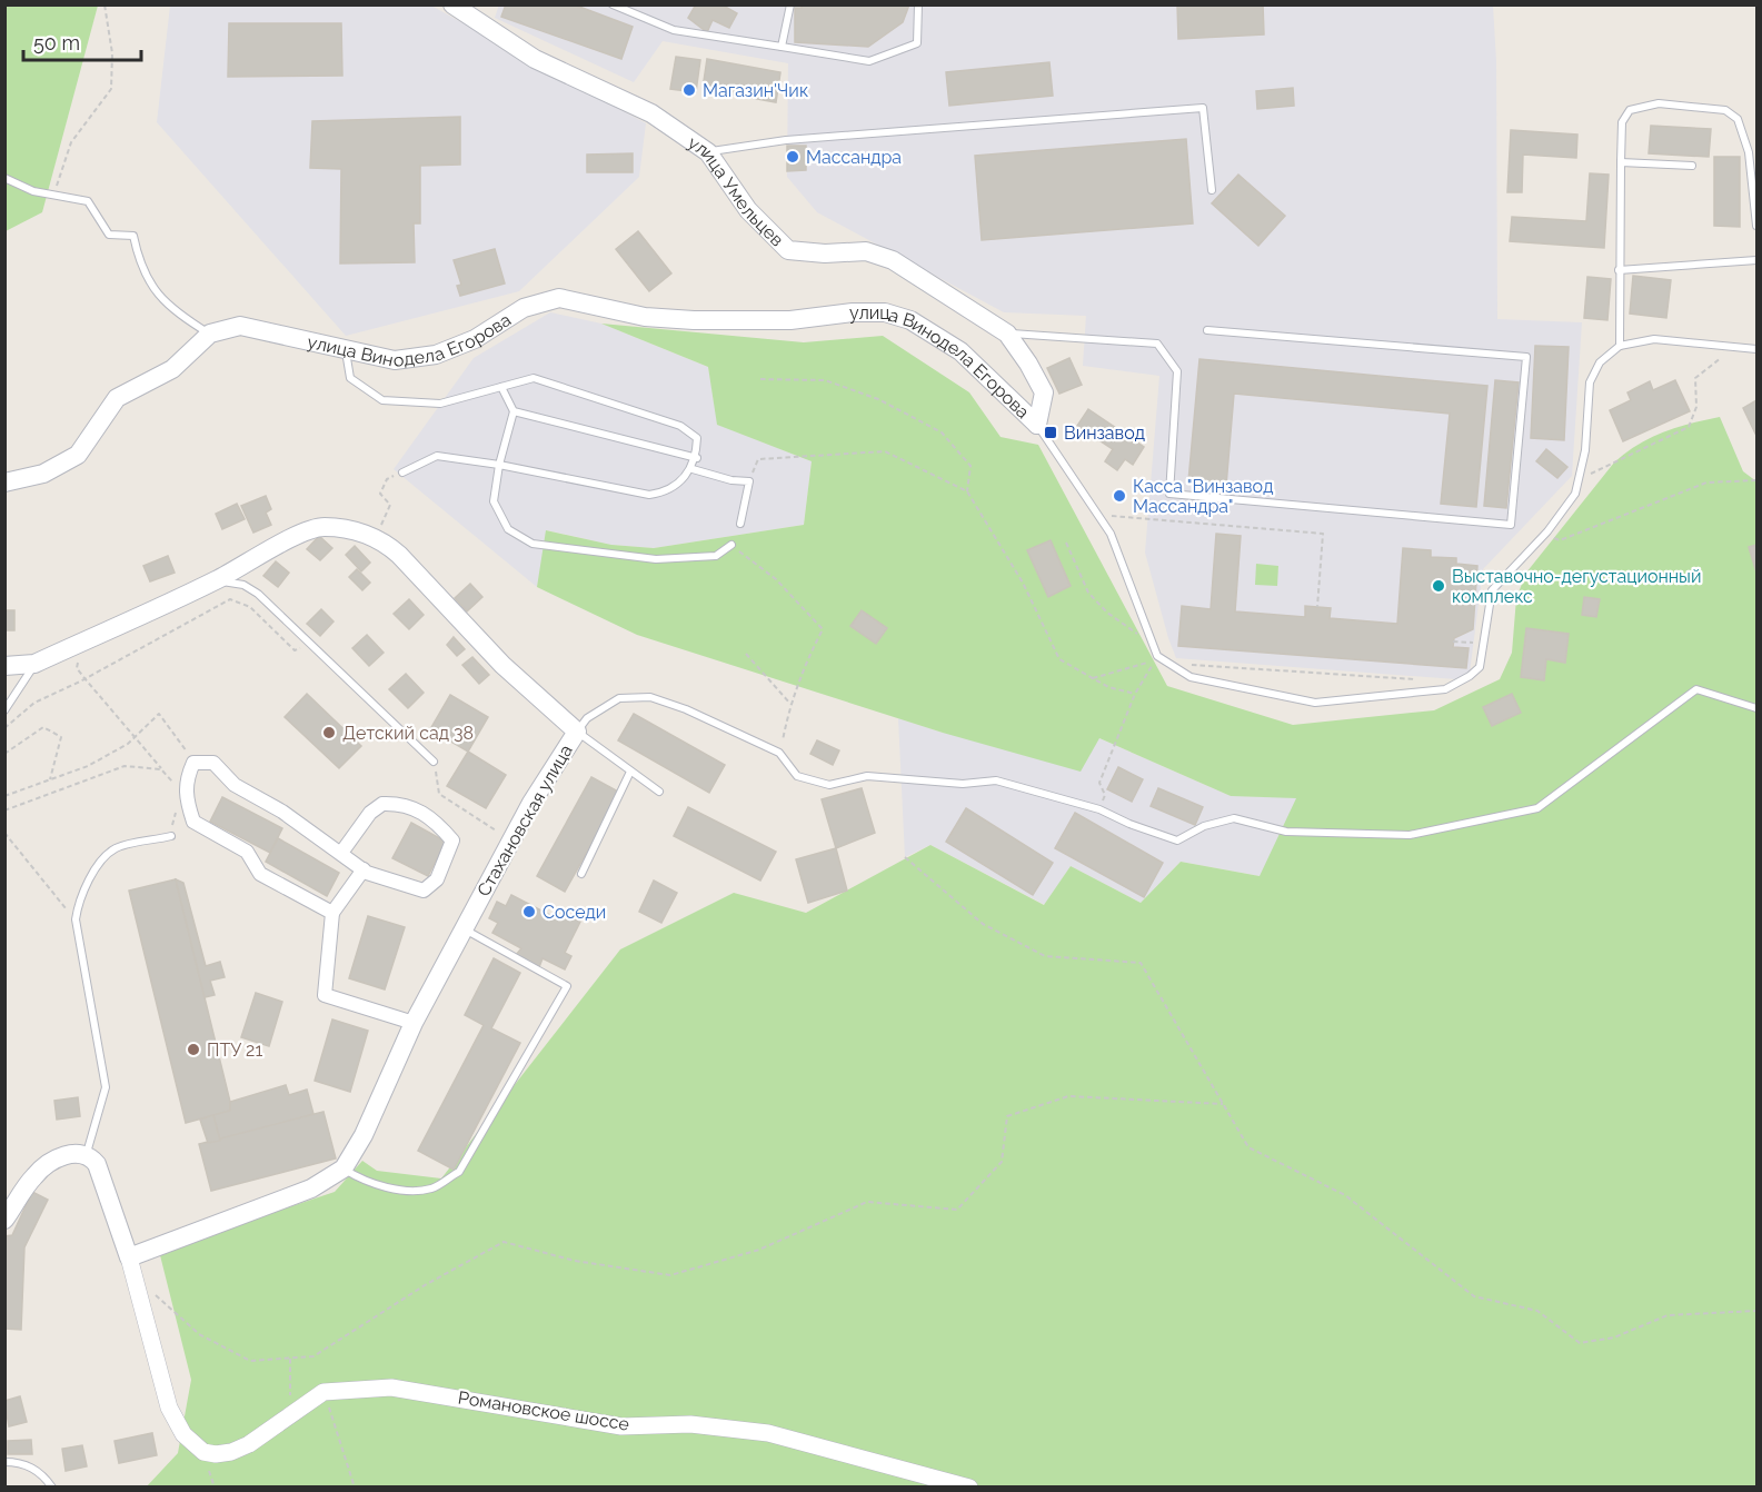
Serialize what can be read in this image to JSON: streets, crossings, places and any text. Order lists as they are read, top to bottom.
{
  "streets": {
    "main road": ["улица Умельцев", "улица Винодела Егорова", "Стахановская улица"],
    "street": ["Романовское шоссе"]
  },
  "crossings": [
    ["улица Умельцев", "улица Винодела Егорова"]
  ],
  "places": {
    "other": [
      "Магазин'Чик",
      "Массандра",
      "Касса \"Винзавод Массандра\"",
      "Выставочно-дегустационный комплекс",
      "Детский сад 38",
      "Соседи",
      "ПТУ 21"
    ],
    "transit": ["Винзавод"]
  },
  "scale_bar": "50 m"
}
